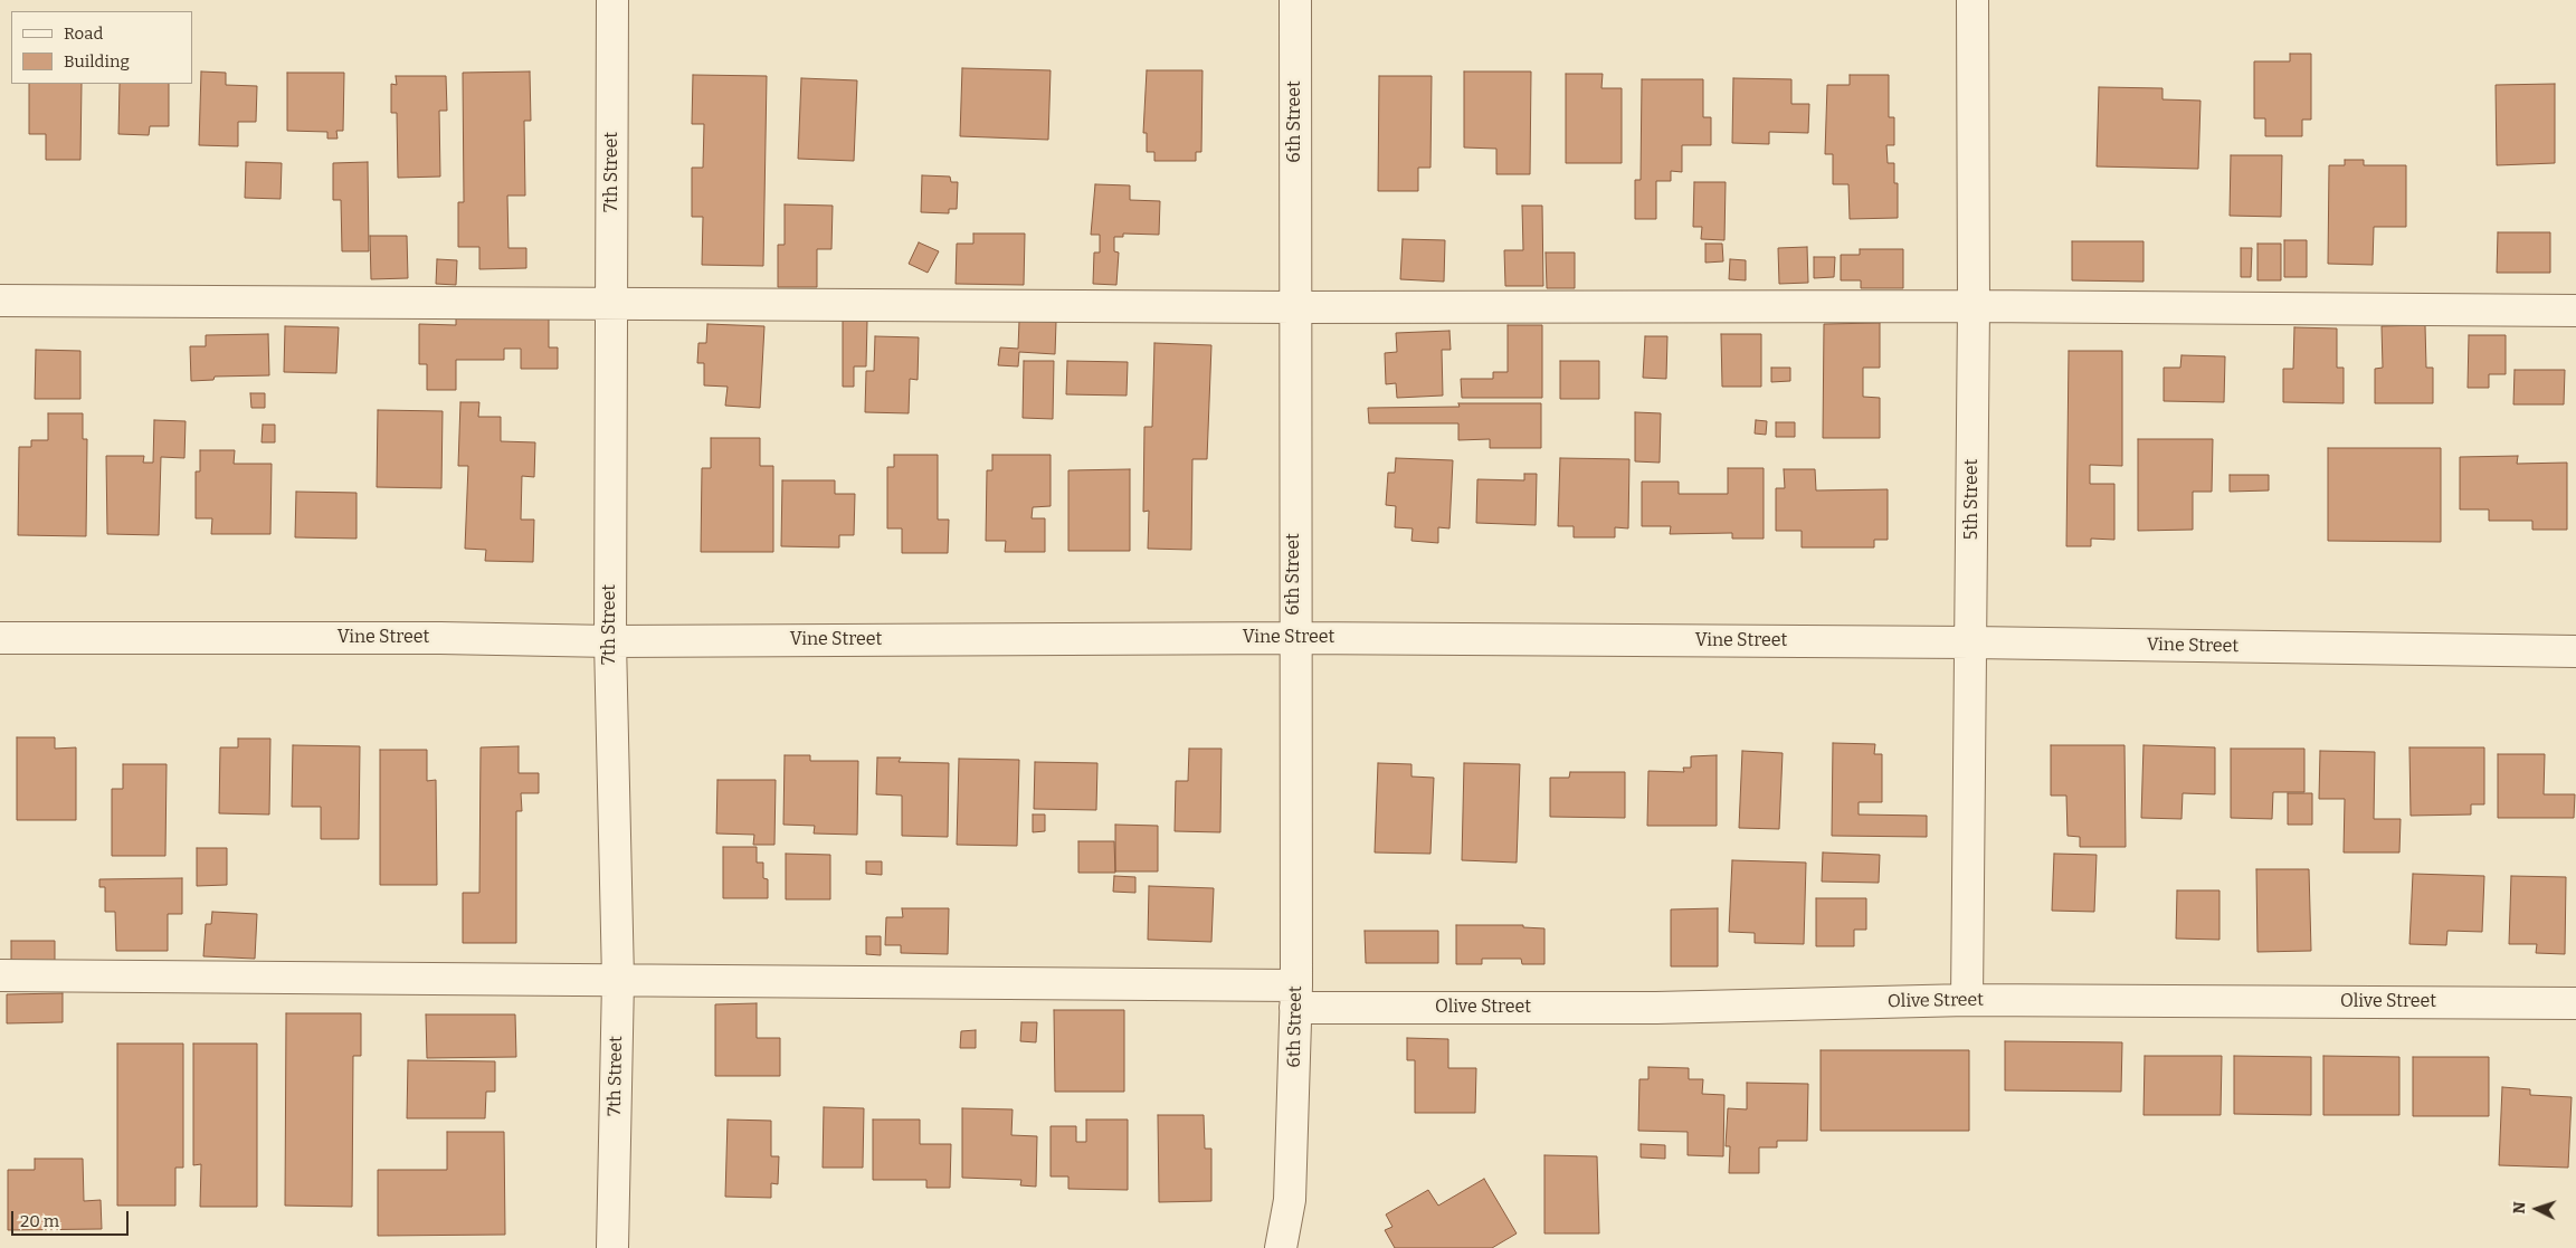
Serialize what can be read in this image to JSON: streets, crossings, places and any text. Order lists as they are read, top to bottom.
{
  "streets": {
    "street": [
      "6th Street",
      "7th Street",
      "5th Street",
      "Vine Street",
      "Olive Street"
    ]
  },
  "crossings": [
    ["6th Street", "Vine Street"],
    ["6th Street", "Olive Street"],
    ["7th Street", "Vine Street"],
    ["7th Street", "Olive Street"],
    ["5th Street", "Vine Street"],
    ["5th Street", "Olive Street"]
  ],
  "legend": ["Road", "Building"],
  "scale_bar": "20 m",
  "north": "left"
}
